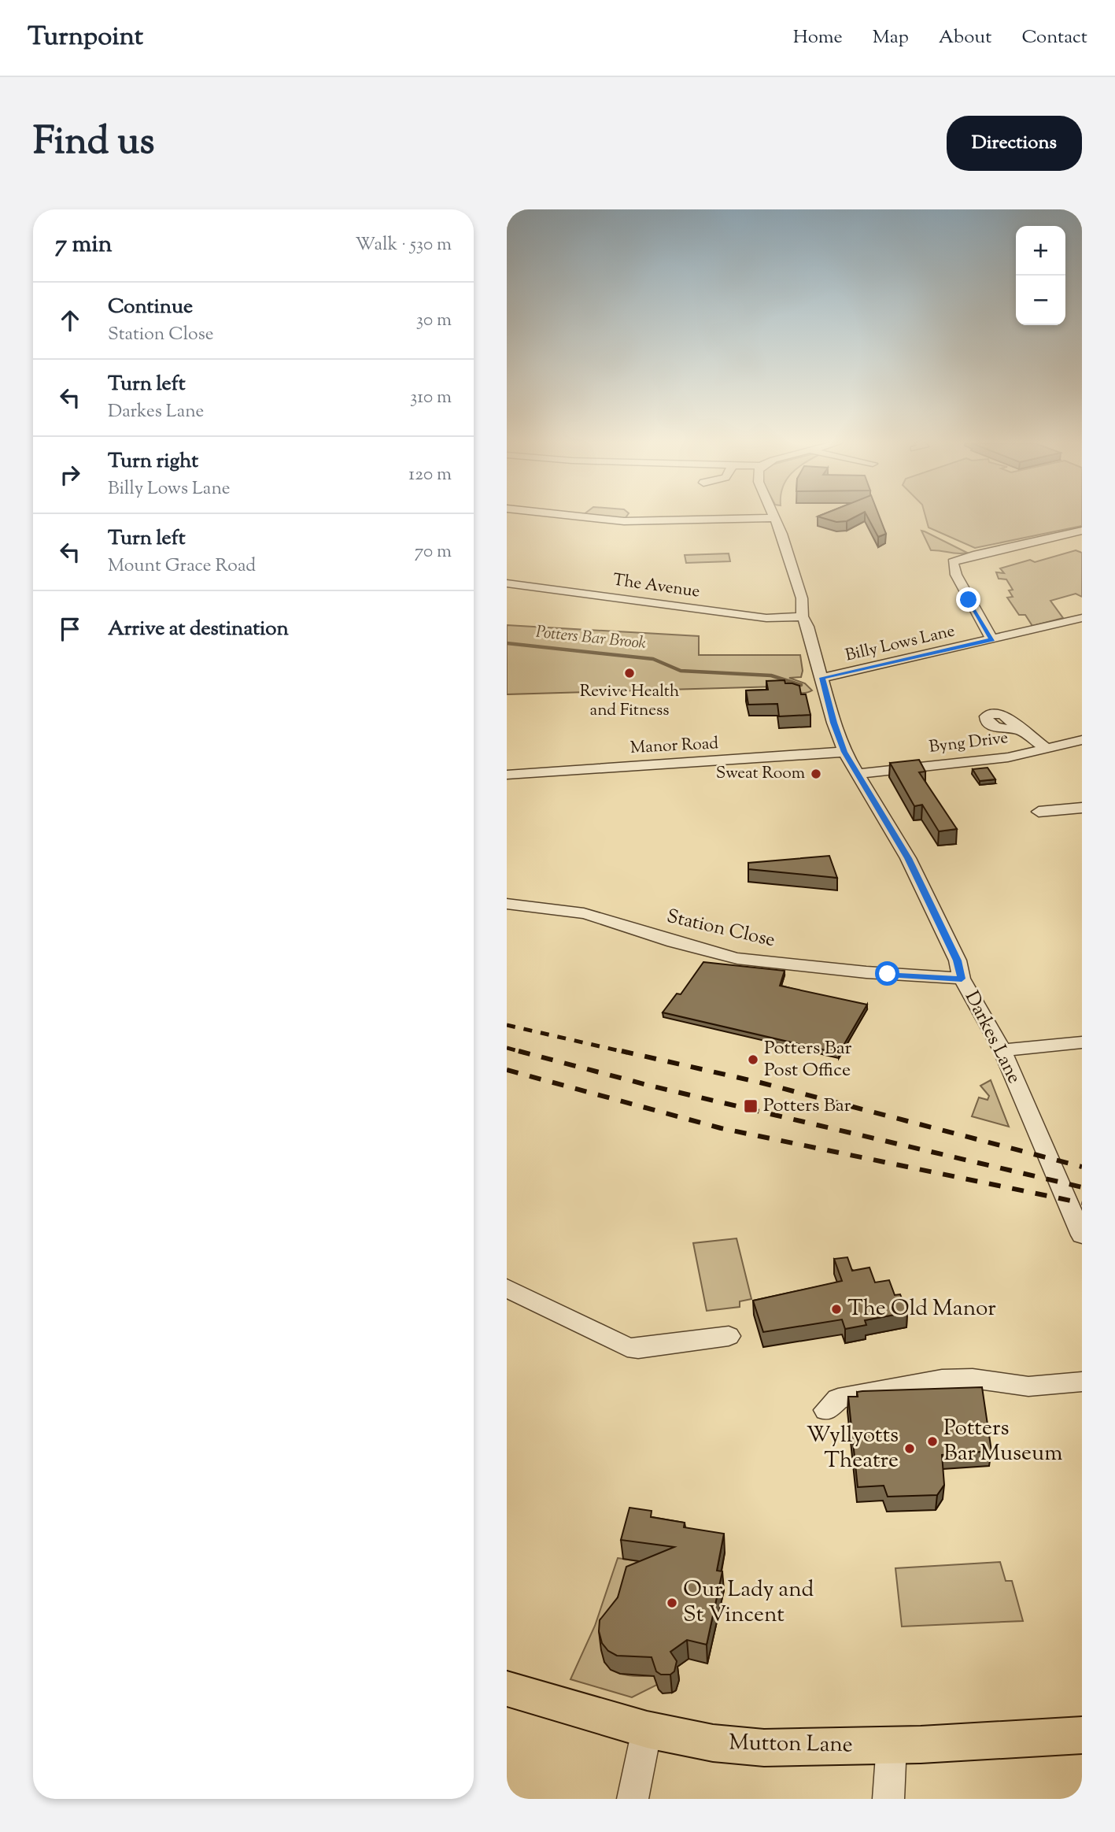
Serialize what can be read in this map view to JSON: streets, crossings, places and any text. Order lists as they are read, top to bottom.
{
  "streets": {
    "main road": ["Mutton Lane"],
    "street": [
      "The Avenue",
      "Billy Lows Lane",
      "Byng Drive",
      "Manor Road",
      "Station Close",
      "Darkes Lane"
    ]
  },
  "crossings": [
    ["The Avenue", "Darkes Lane"],
    ["Billy Lows Lane", "Darkes Lane"],
    ["Byng Drive", "Darkes Lane"],
    ["Manor Road", "Darkes Lane"],
    ["Station Close", "Darkes Lane"]
  ],
  "water": ["Potters Bar Brook"],
  "places": {
    "other": [
      "Revive Health and Fitness",
      "Sweat Room",
      "Potters Bar Post Office",
      "The Old Manor",
      "Potters Bar Museum",
      "Wyllyotts Theatre",
      "Our Lady and St Vincent"
    ],
    "transit": ["Potters Bar"]
  },
  "page": {
    "header": "Turnpoint",
    "nav": [
      "Home",
      "Map",
      "About",
      "Contact"
    ],
    "title": "Find us",
    "buttons": "Directions",
    "heading": ["7 min", "Walk · 530 m"],
    "map_buttons": ["+", "−"],
    "list": [
      ["Continue", "Station Close", "30 m"],
      ["Turn left", "Darkes Lane", "310 m"],
      ["Turn right", "Billy Lows Lane", "120 m"],
      ["Turn left", "Mount Grace Road", "70 m"],
      "Arrive at destination"
    ]
  }
}
